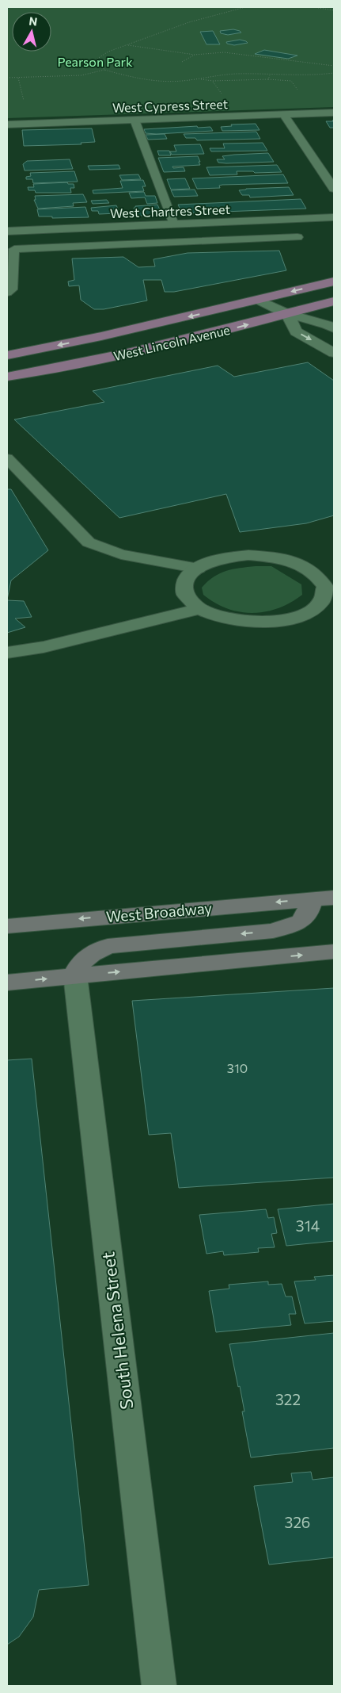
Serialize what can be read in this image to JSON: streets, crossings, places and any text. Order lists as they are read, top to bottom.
{
  "streets": {
    "main road": ["West Lincoln Avenue", "West Broadway"],
    "street": ["West Cypress Street", "West Chartres Street", "South Helena Street"]
  },
  "crossings": [
    ["West Broadway", "South Helena Street"]
  ],
  "parks": ["Pearson Park"],
  "house_numbers": [
    "310",
    "314",
    "322",
    "326"
  ],
  "north": "top"
}
